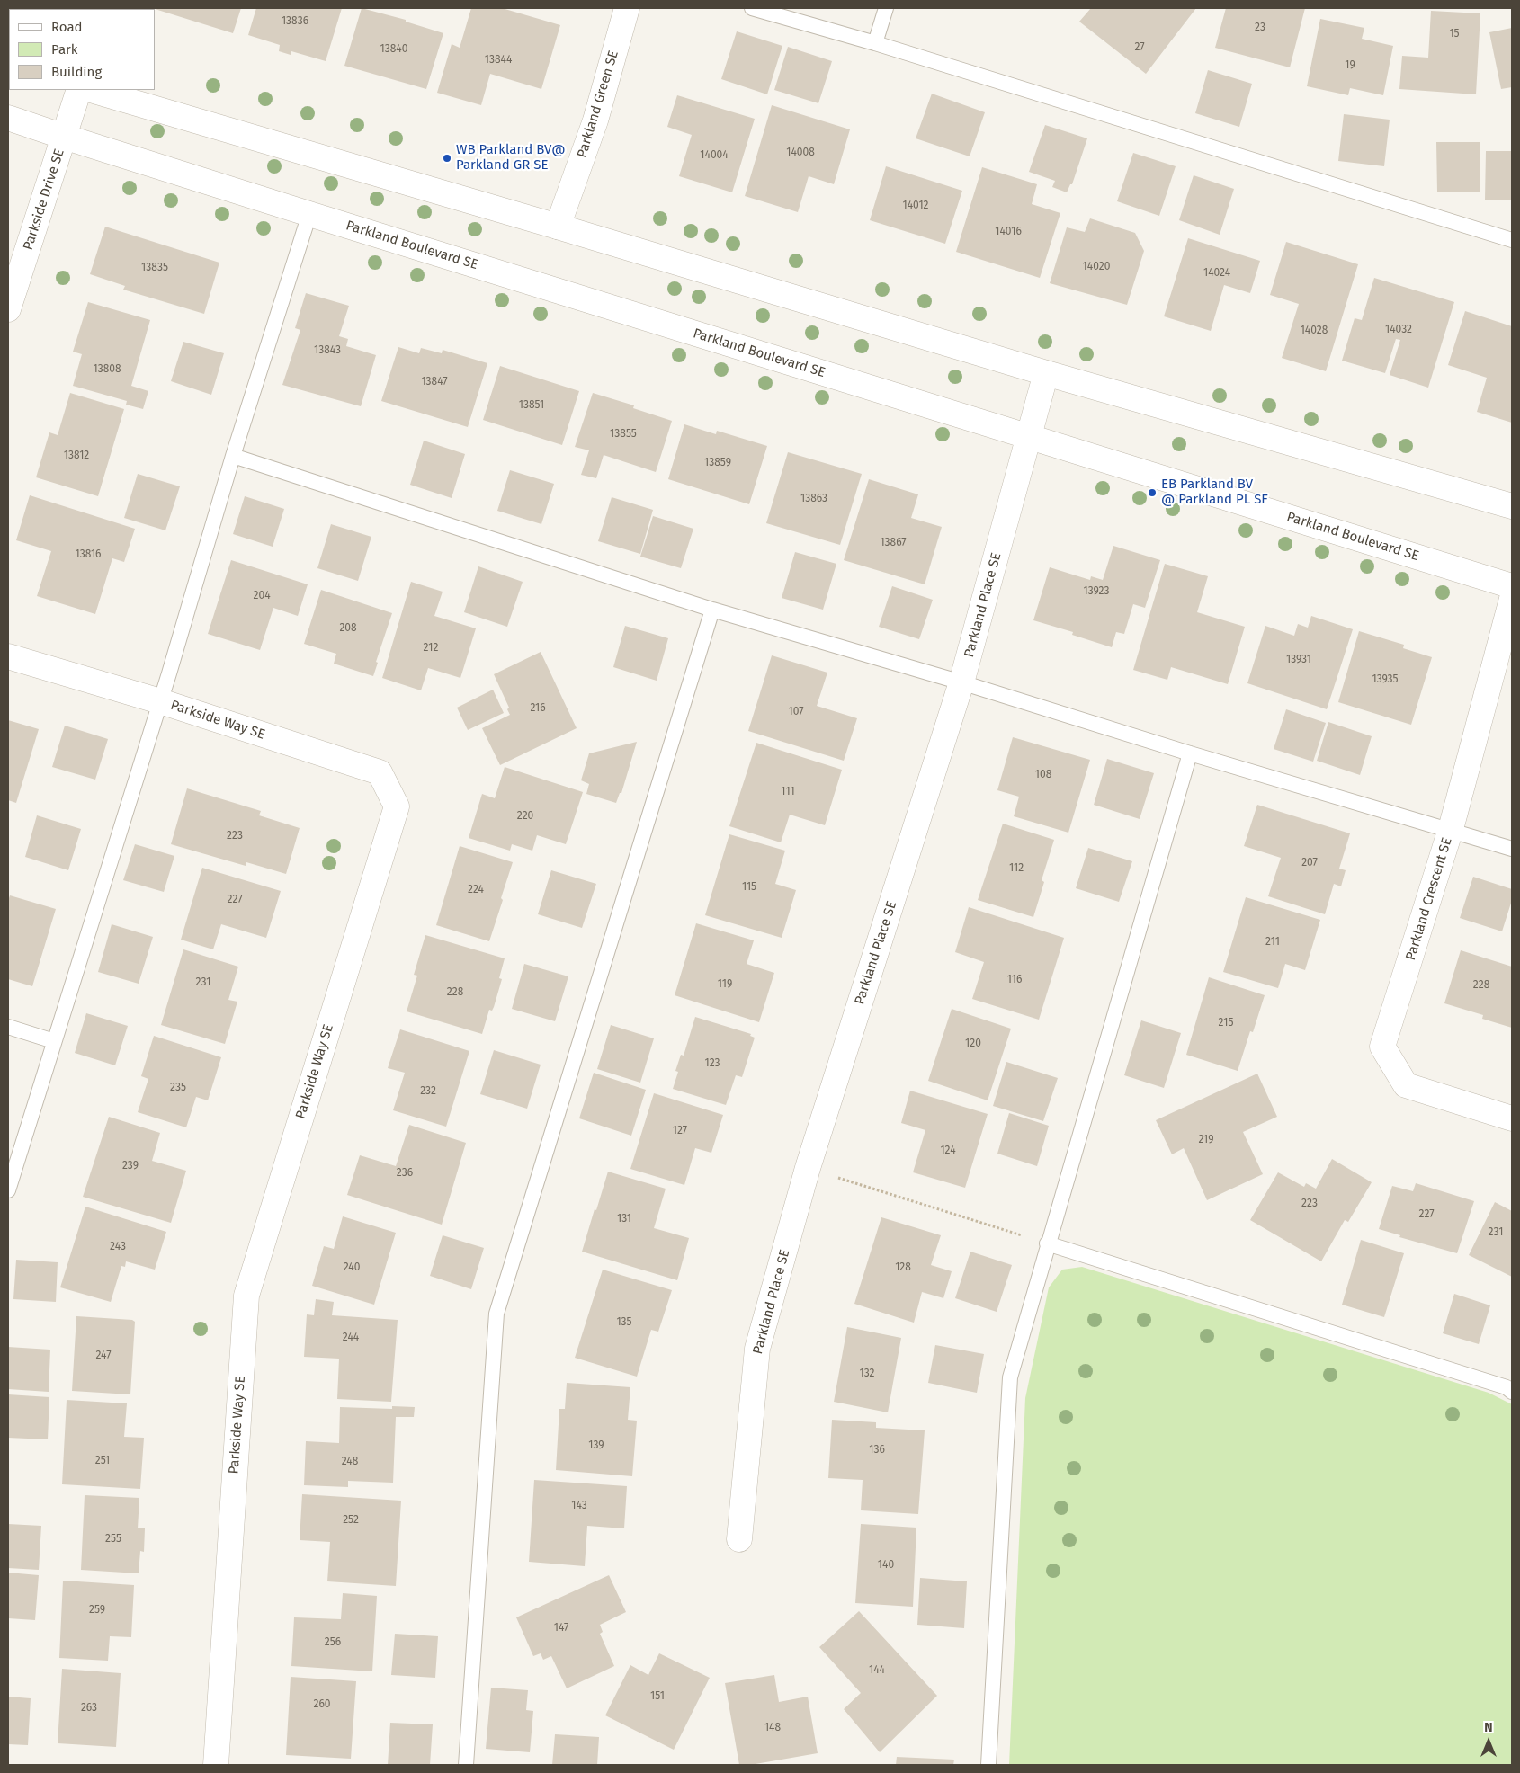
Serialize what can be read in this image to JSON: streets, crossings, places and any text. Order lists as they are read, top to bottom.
{
  "streets": {
    "street": [
      "Parkland Green SE",
      "Parkside Drive SE",
      "Parkland Boulevard SE",
      "Parkland Place SE",
      "Parkside Way SE",
      "Parkland Crescent SE"
    ]
  },
  "crossings": [
    ["Parkside Drive SE", "Parkland Boulevard SE"],
    ["Parkland Boulevard SE", "Parkland Place SE"]
  ],
  "places": ["WB Parkland BV@ Parkland GR SE", "EB Parkland BV @ Parkland PL SE"],
  "house_numbers": [
    "13836",
    "23",
    "15",
    "27",
    "13840",
    "13844",
    "19",
    "14008",
    "14004",
    "14012",
    "14016",
    "14020",
    "13835",
    "14024",
    "14032",
    "14028",
    "13843",
    "13808",
    "13847",
    "13851",
    "13855",
    "13812",
    "13859",
    "13863",
    "13867",
    "13816",
    "13923",
    "204",
    "208",
    "212",
    "13931",
    "13935",
    "216",
    "107",
    "108",
    "111",
    "220",
    "223",
    "207",
    "112",
    "115",
    "224",
    "227",
    "211",
    "116",
    "231",
    "119",
    "228",
    "228",
    "215",
    "120",
    "123",
    "235",
    "232",
    "127",
    "219",
    "124",
    "239",
    "236",
    "223",
    "227",
    "131",
    "231",
    "243",
    "240",
    "128",
    "135",
    "244",
    "247",
    "132",
    "139",
    "136",
    "251",
    "248",
    "143",
    "252",
    "255",
    "140",
    "259",
    "147",
    "256",
    "144",
    "151",
    "260",
    "263",
    "148"
  ],
  "legend": ["Road", "Park", "Building"],
  "north": "top"
}
